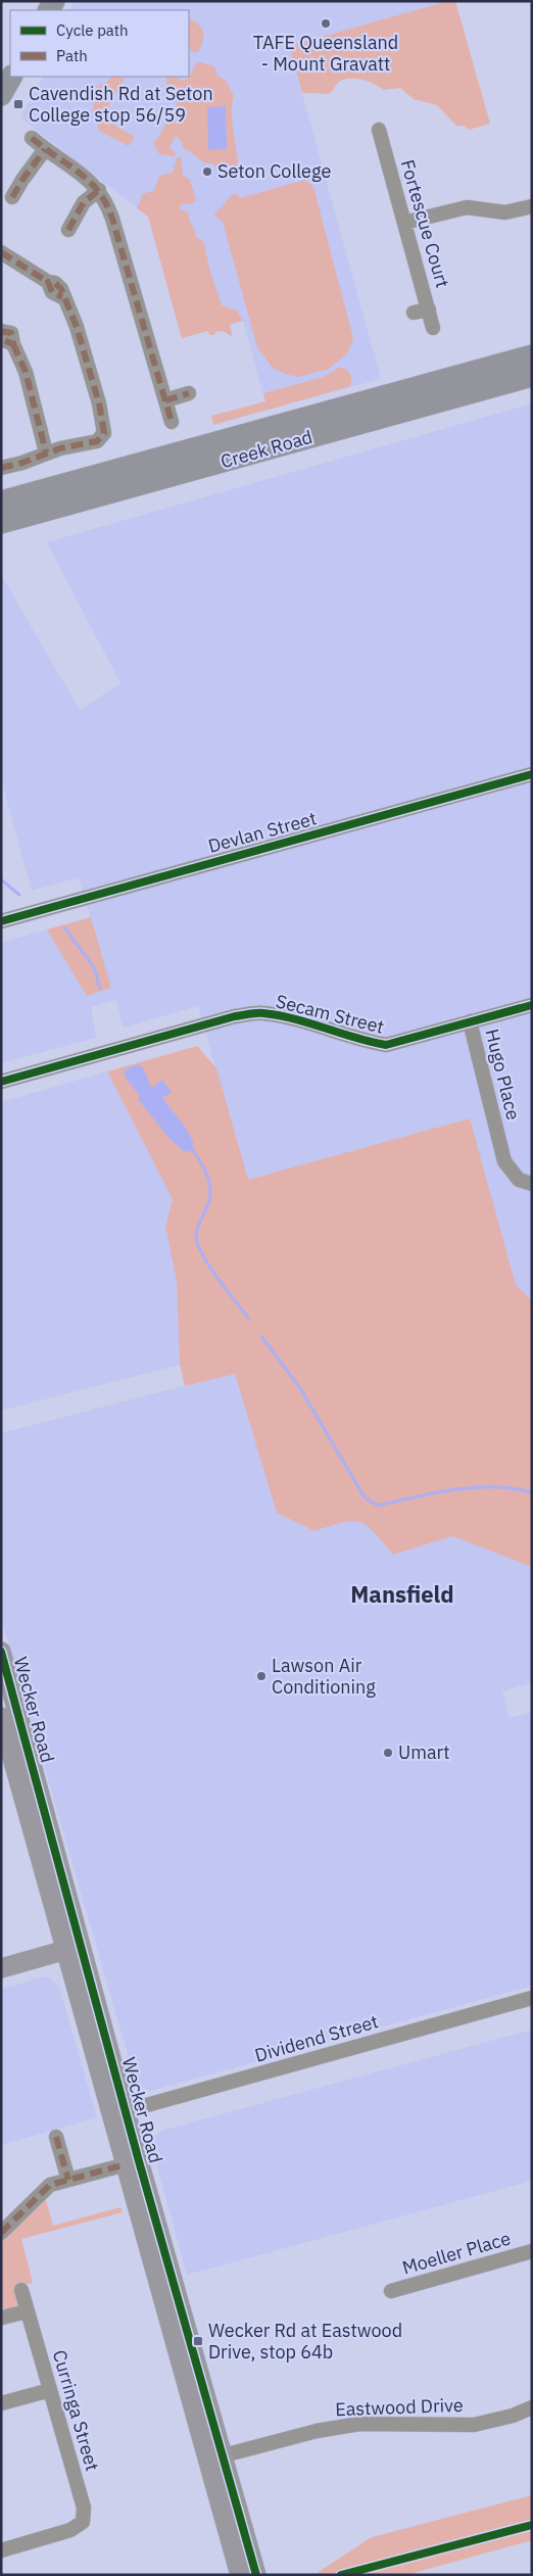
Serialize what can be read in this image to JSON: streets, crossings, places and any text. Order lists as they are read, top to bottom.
{
  "streets": {
    "main road": ["Creek Road"],
    "street": [
      "Fortescue Court",
      "Devlan Street",
      "Secam Street",
      "Hugo Place",
      "Wecker Road",
      "Dividend Street",
      "Moeller Place",
      "Eastwood Drive",
      "Curringa Street"
    ]
  },
  "crossings": [
    ["Secam Street", "Hugo Place"],
    ["Wecker Road", "Dividend Street"],
    ["Wecker Road", "Eastwood Drive"]
  ],
  "districts": ["Mansfield"],
  "places": {
    "other": [
      "TAFE Queensland - Mount Gravatt",
      "Seton College",
      "Lawson Air Conditioning",
      "Umart"
    ],
    "transit": ["Cavendish Rd at Seton College stop 56/59", "Wecker Rd at Eastwood Drive, stop 64b"]
  },
  "legend": ["Cycle path", "Path"]
}
